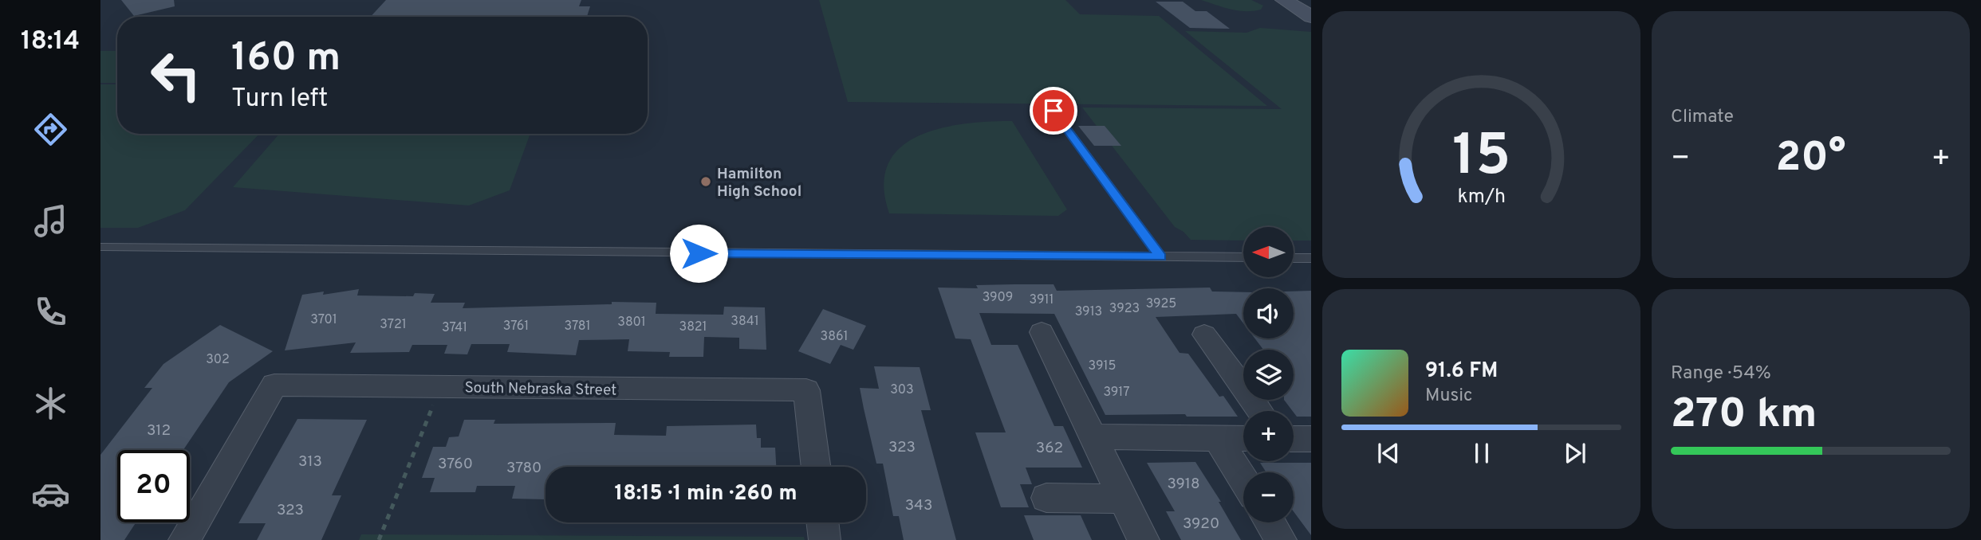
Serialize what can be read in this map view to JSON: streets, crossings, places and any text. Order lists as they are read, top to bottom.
{
  "streets": {
    "street": ["South Nebraska Street"]
  },
  "places": ["Hamilton High School"],
  "house_numbers": [
    "3909",
    "3911",
    "3925",
    "3923",
    "3913",
    "3701",
    "3841",
    "3801",
    "3721",
    "3761",
    "3781",
    "3821",
    "3741",
    "3861",
    "302",
    "3915",
    "303",
    "3917",
    "312",
    "323",
    "362",
    "313",
    "3760",
    "3780",
    "3918",
    "343",
    "323",
    "3920"
  ],
  "north": "left",
  "page": {
    "tabs": "18:14",
    "tile": [
      "Climate",
      ["Range · 54%", "270 km"]
    ],
    "turn": ["160 m", "Turn left"],
    "heat": ["−", "20°", "+"],
    "map_buttons": ["+", "−"],
    "song": ["91.6 FM", "Music"],
    "limit": "20",
    "trip": "18:15 · 1 min · 260 m",
    "gauge": ["15", "km/h"]
  }
}
